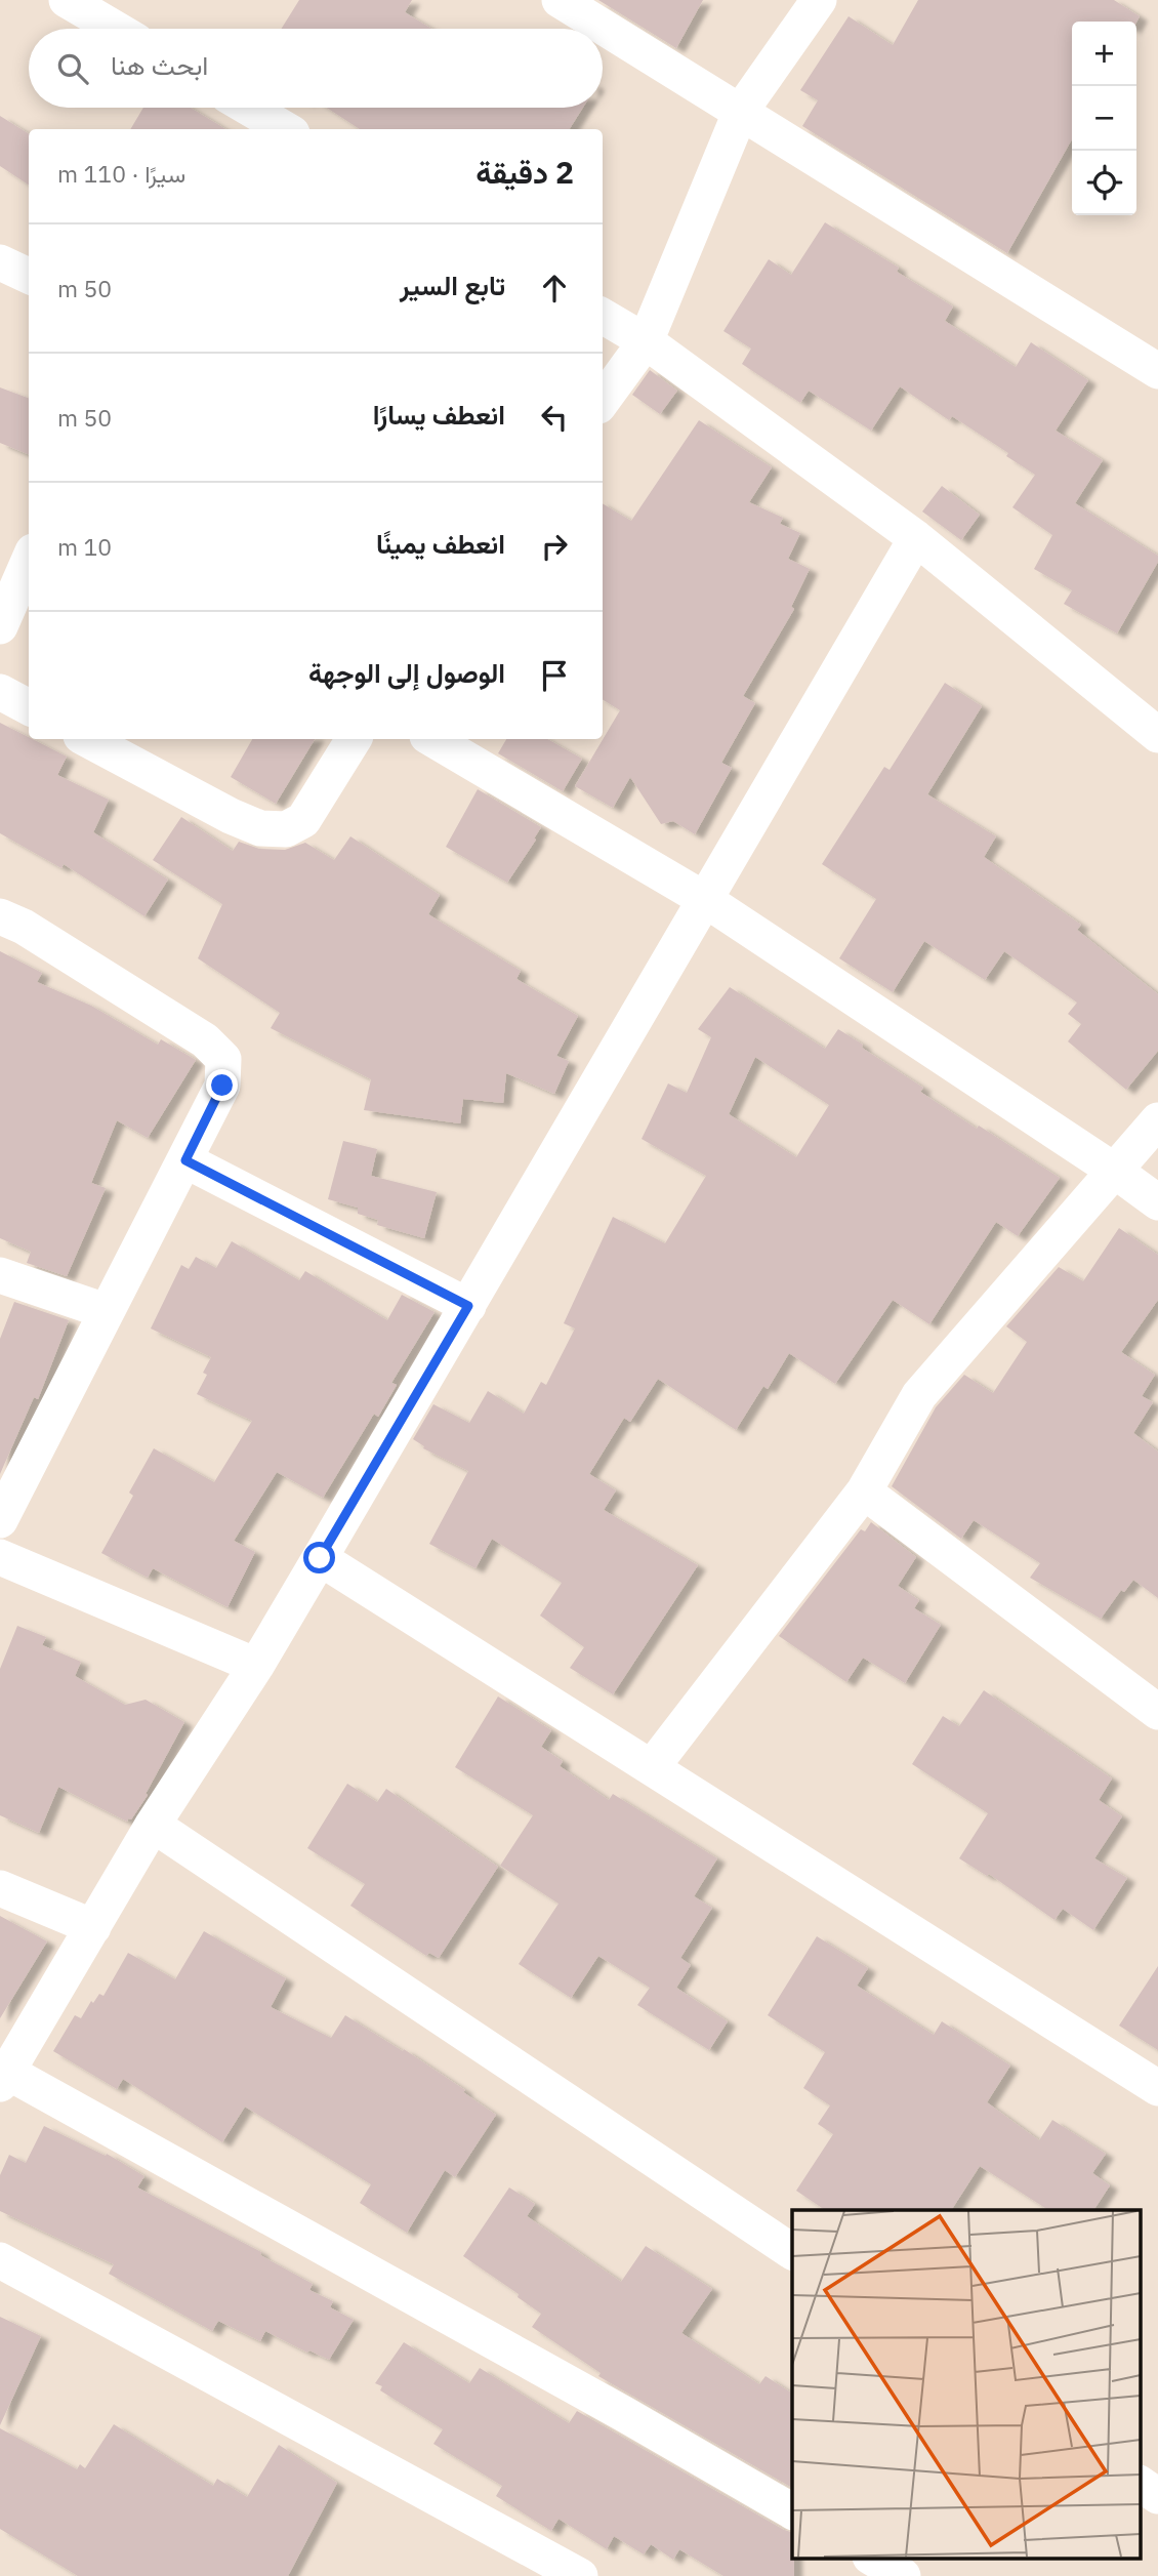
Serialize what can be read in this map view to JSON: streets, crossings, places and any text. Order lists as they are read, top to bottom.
{
  "page": {
    "map_buttons": ["+", "−"],
    "search": "ابحث هنا",
    "heading": ["2 دقيقة", "سيرًا · 110 m"],
    "list": [
      ["تابع السير", "50 m"],
      ["انعطف يسارًا", "50 m"],
      ["انعطف يمينًا", "10 m"],
      "الوصول إلى الوجهة"
    ]
  }
}
